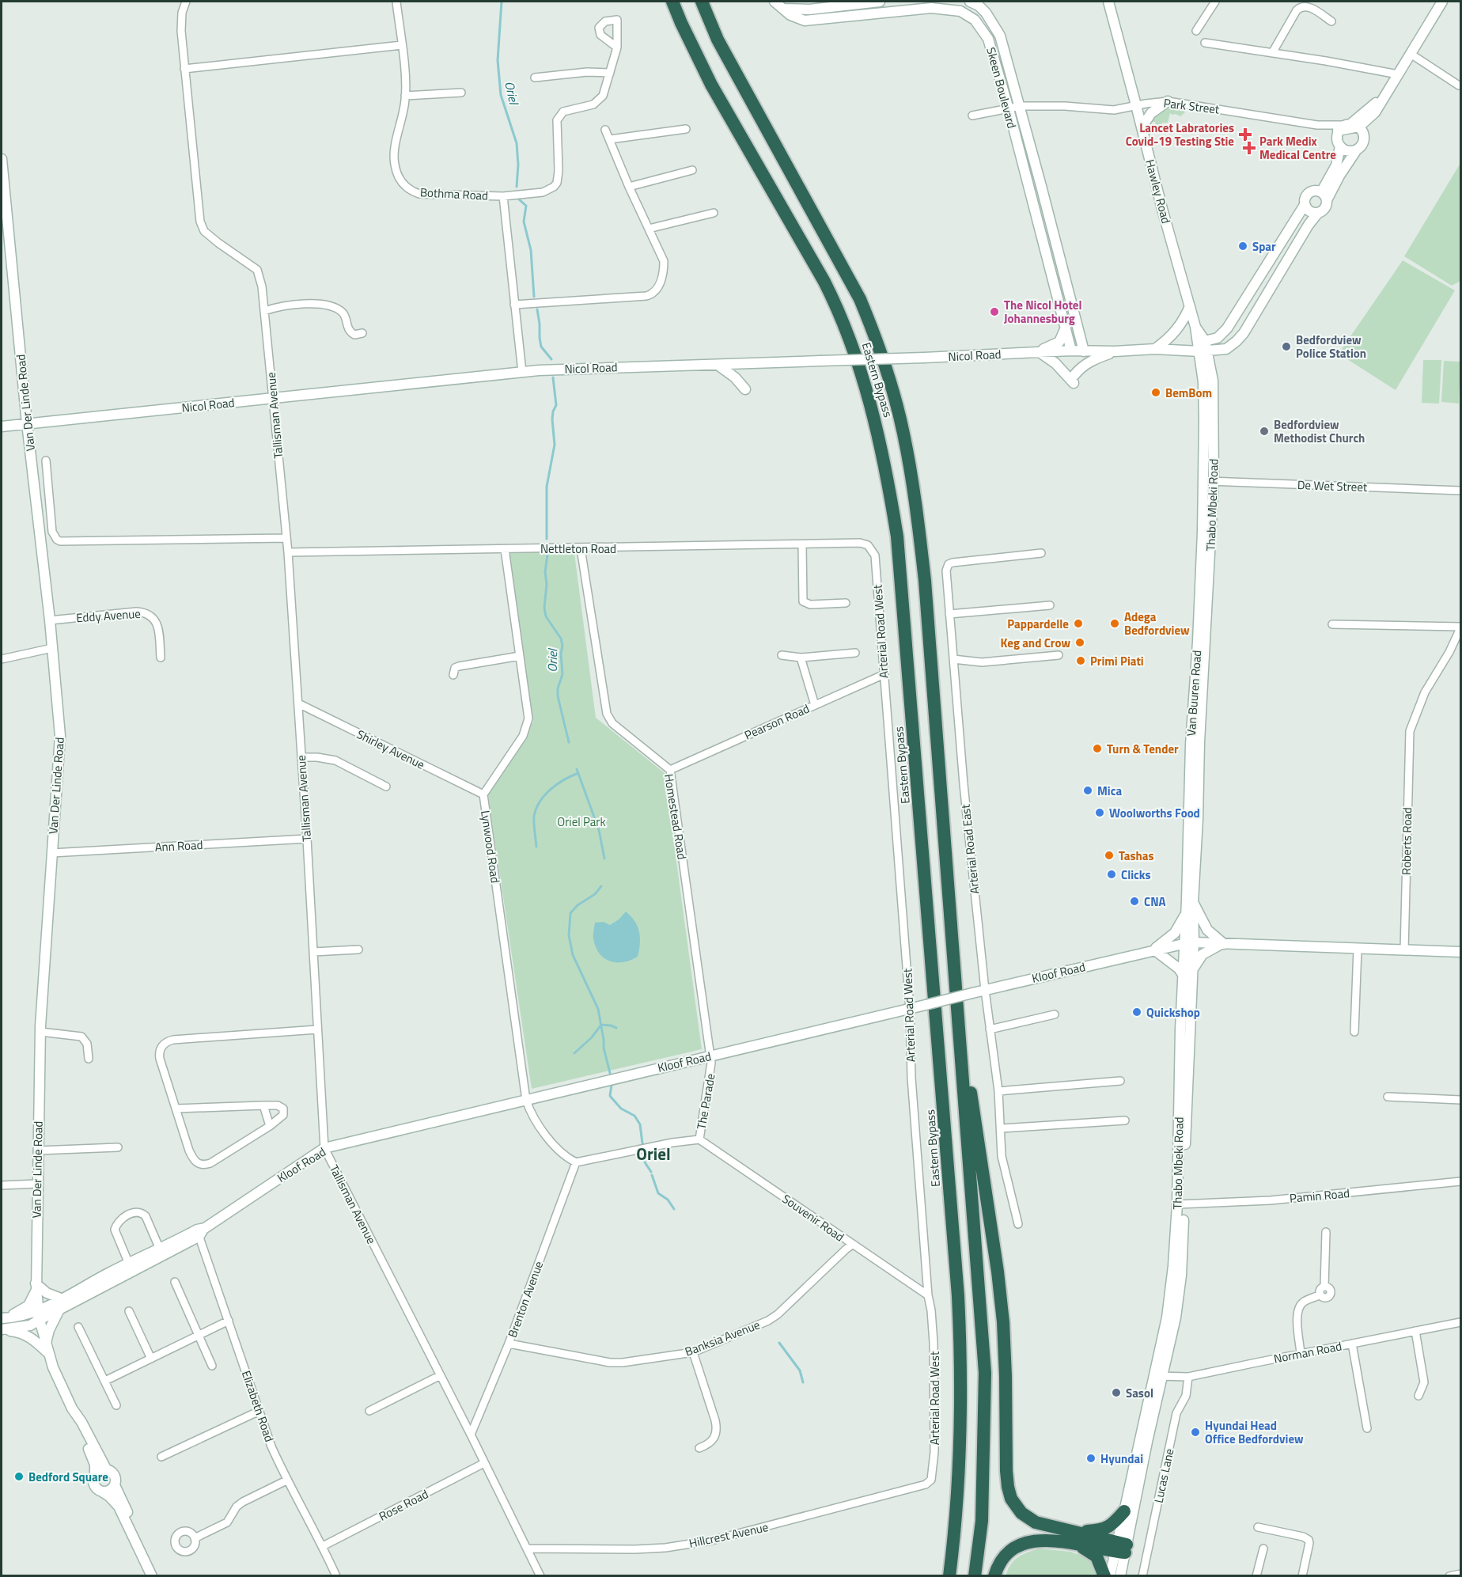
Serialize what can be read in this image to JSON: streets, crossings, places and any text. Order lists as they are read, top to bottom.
{
  "streets": {
    "highway": ["Eastern Bypass"],
    "main road": [
      "Skeen Boulevard",
      "Hawley Road",
      "Nicol Road",
      "Van Der Linde Road",
      "Thabo Mbeki Road",
      "Van Buuren Road",
      "Kloof Road"
    ],
    "street": [
      "Park Street",
      "Bothma Road",
      "Tallisman Avenue",
      "De Wet Street",
      "Nettleton Road",
      "Eddy Avenue",
      "Arterial Road West",
      "Pearson Road",
      "Shirley Avenue",
      "Homestead Road",
      "Roberts Road",
      "Ann Road",
      "Lynwood Road",
      "Arterial Road East",
      "The Parade",
      "Pamin Road",
      "Souvenir Road",
      "Brenton Avenue",
      "Banksia Avenue",
      "Norman Road",
      "Elizabeth Road",
      "Lucas Lane",
      "Rose Road",
      "Hillcrest Avenue"
    ]
  },
  "crossings": [
    ["Skeen Boulevard", "Park Street"],
    ["Skeen Boulevard", "Nicol Road"],
    ["Park Street", "Hawley Road"],
    ["Hawley Road", "Nicol Road"],
    ["Bothma Road", "Nicol Road"],
    ["Nicol Road", "Van Der Linde Road"],
    ["Nicol Road", "Tallisman Avenue"],
    ["Van Der Linde Road", "Eddy Avenue"],
    ["Van Der Linde Road", "Ann Road"],
    ["Van Der Linde Road", "Kloof Road"],
    ["Tallisman Avenue", "Nettleton Road"],
    ["Tallisman Avenue", "Shirley Avenue"],
    ["Tallisman Avenue", "Ann Road"],
    ["Tallisman Avenue", "Kloof Road"],
    ["Tallisman Avenue", "Brenton Avenue"],
    ["Tallisman Avenue", "Rose Road"],
    ["Tallisman Avenue", "Hillcrest Avenue"],
    ["De Wet Street", "Thabo Mbeki Road"],
    ["Thabo Mbeki Road", "Van Buuren Road"],
    ["Thabo Mbeki Road", "Kloof Road"],
    ["Thabo Mbeki Road", "Pamin Road"],
    ["Thabo Mbeki Road", "Norman Road"],
    ["Nettleton Road", "Arterial Road West"],
    ["Nettleton Road", "Homestead Road"],
    ["Nettleton Road", "Lynwood Road"],
    ["Arterial Road West", "Pearson Road"],
    ["Arterial Road West", "Kloof Road"],
    ["Arterial Road West", "Souvenir Road"],
    ["Arterial Road West", "Hillcrest Avenue"],
    ["Pearson Road", "Homestead Road"],
    ["Shirley Avenue", "Lynwood Road"],
    ["Homestead Road", "Kloof Road"],
    ["Homestead Road", "The Parade"],
    ["Roberts Road", "Kloof Road"],
    ["Lynwood Road", "Kloof Road"],
    ["Arterial Road East", "Kloof Road"],
    ["Kloof Road", "The Parade"],
    ["Kloof Road", "Elizabeth Road"],
    ["The Parade", "Souvenir Road"],
    ["The Parade", "Brenton Avenue"],
    ["Souvenir Road", "Banksia Avenue"],
    ["Brenton Avenue", "Banksia Avenue"],
    ["Norman Road", "Lucas Lane"],
    ["Elizabeth Road", "Rose Road"]
  ],
  "districts": ["Oriel"],
  "water": ["Oriel"],
  "parks": ["Oriel Park"],
  "places": {
    "health": ["Lancet Labratories Covid-19 Testing Stie", "Park Medix Medical Centre"],
    "other": [
      "Spar",
      "The Nicol Hotel Johannesburg",
      "Bedfordview Police Station",
      "BemBom",
      "Bedfordview Methodist Church",
      "Pappardelle",
      "Adega Bedfordview",
      "Keg and Crow",
      "Primi Piati",
      "Turn & Tender",
      "Mica",
      "Woolworths Food",
      "Tashas",
      "Clicks",
      "CNA",
      "Quickshop",
      "Sasol",
      "Hyundai Head Office Bedfordview",
      "Hyundai",
      "Bedford Square"
    ]
  }
}
